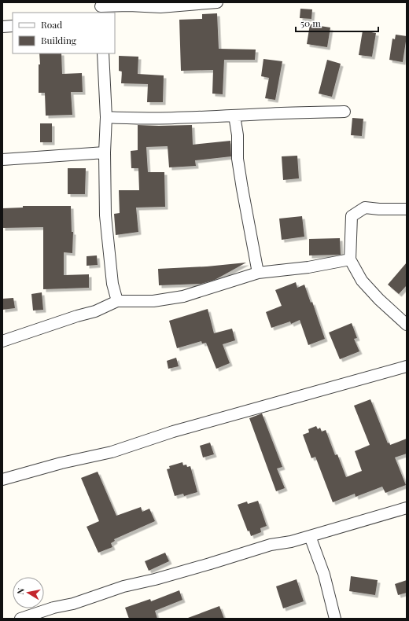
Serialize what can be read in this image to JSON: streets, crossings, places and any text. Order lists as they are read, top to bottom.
{
  "legend": ["Road", "Building"],
  "scale_bar": "50 m",
  "north": "left"
}
